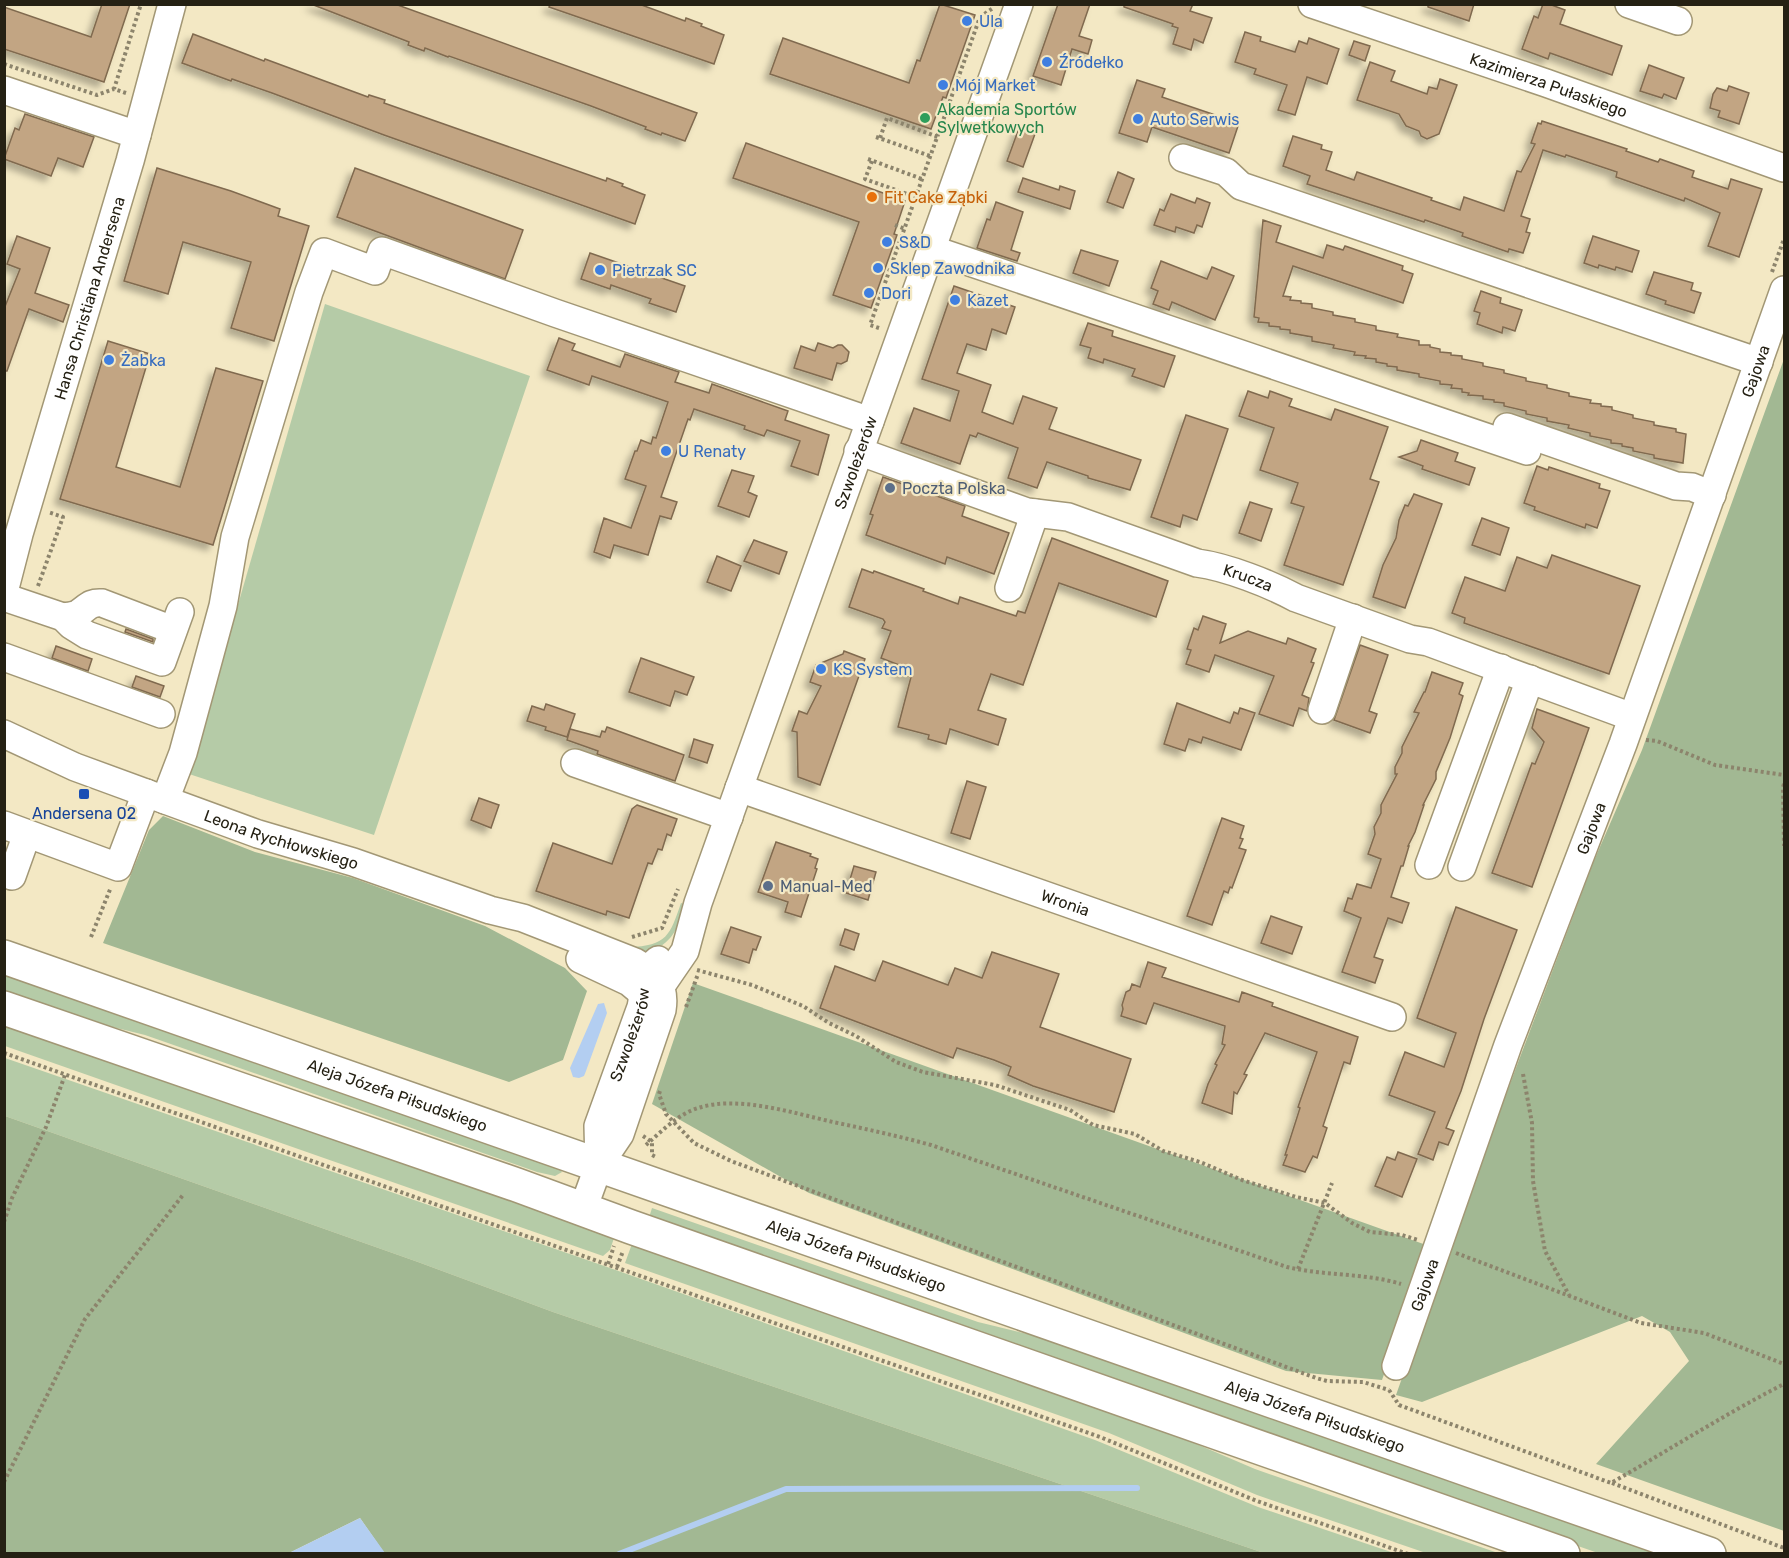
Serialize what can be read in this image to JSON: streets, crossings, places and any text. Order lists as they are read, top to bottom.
{
  "streets": {
    "main road": ["Aleja Józefa Piłsudskiego"],
    "street": [
      "Kazimierza Pułaskiego",
      "Hansa Christiana Andersena",
      "Gajowa",
      "Szwoleżerów",
      "Krucza",
      "Leona Rychłowskiego",
      "Wronia"
    ]
  },
  "crossings": [
    ["Gajowa", "Krucza"],
    ["Szwoleżerów", "Krucza"],
    ["Szwoleżerów", "Leona Rychłowskiego"],
    ["Szwoleżerów", "Wronia"],
    ["Szwoleżerów", "Aleja Józefa Piłsudskiego"]
  ],
  "places": {
    "other": [
      "Ula",
      "Źródełko",
      "Mój Market",
      "Akademia Sportów Sylwetkowych",
      "Auto Serwis",
      "Fit Cake Ząbki",
      "S&D",
      "Sklep Zawodnika",
      "Pietrzak SC",
      "Dori",
      "Kazet",
      "Żabka",
      "U Renaty",
      "Poczta Polska",
      "KS System",
      "Manual-Med"
    ],
    "transit": ["Andersena 02"]
  }
}
